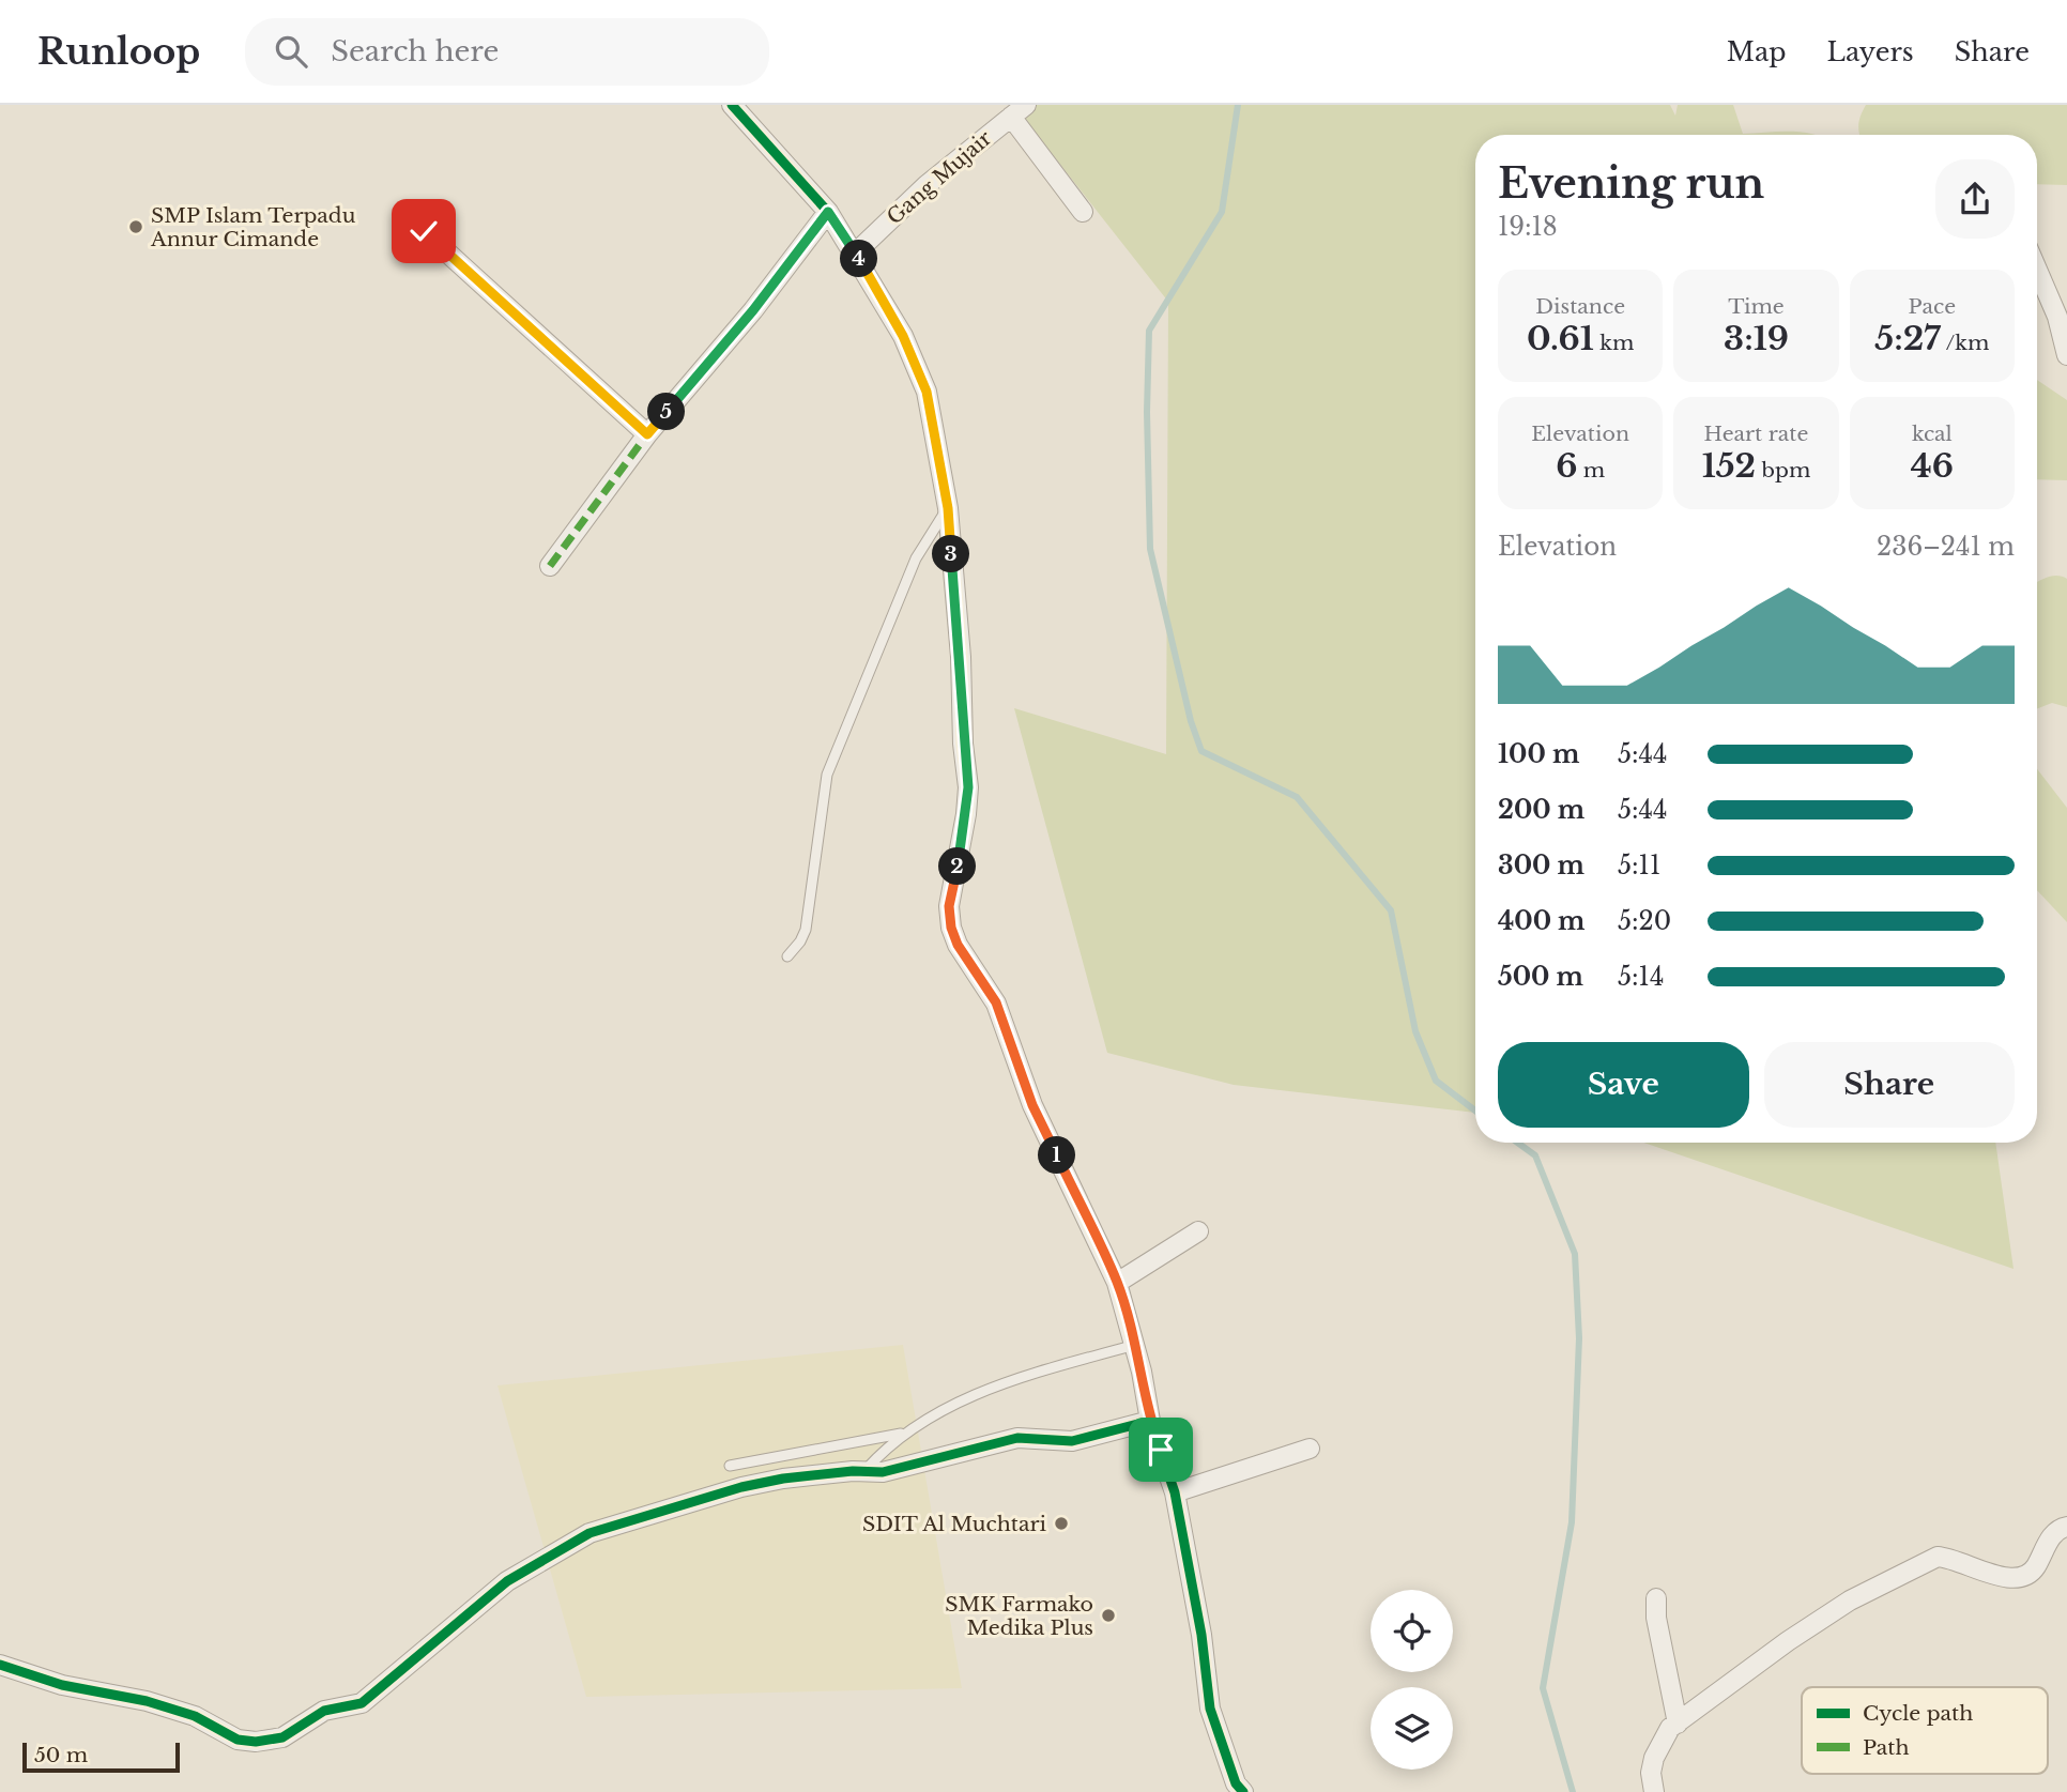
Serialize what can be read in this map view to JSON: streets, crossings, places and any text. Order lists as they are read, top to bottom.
{
  "streets": {
    "street": ["Gang Mujair"]
  },
  "places": ["SMP Islam Terpadu Annur Cimande", "SDIT Al Muchtari", "SMK Farmako Medika Plus"],
  "legend": ["Cycle path", "Path"],
  "scale_bar": "50 m",
  "page": {
    "header": "Runloop",
    "search": "Search here",
    "nav": ["Map", "Layers", "Share"],
    "heading": ["Evening run", "19:18"],
    "pins": [
      "4",
      "5",
      "3",
      "2",
      "1"
    ],
    "stats": [
      ["Distance", "0.61 km"],
      ["Time", "3:19"],
      ["Pace", "5:27 /km"],
      ["Elevation", "6 m"],
      ["Heart rate", "152 bpm"],
      ["kcal", "46"]
    ],
    "chart": ["Elevation", "236–241 m"],
    "list": [
      {
        "name": "100 m",
        "note": "5:44"
      },
      {
        "name": "200 m",
        "note": "5:44"
      },
      {
        "name": "300 m",
        "note": "5:11"
      },
      {
        "name": "400 m",
        "note": "5:20"
      },
      {
        "name": "500 m",
        "note": "5:14"
      }
    ],
    "buttons": ["Save", "Share"],
    "scale": "50 m"
  }
}
